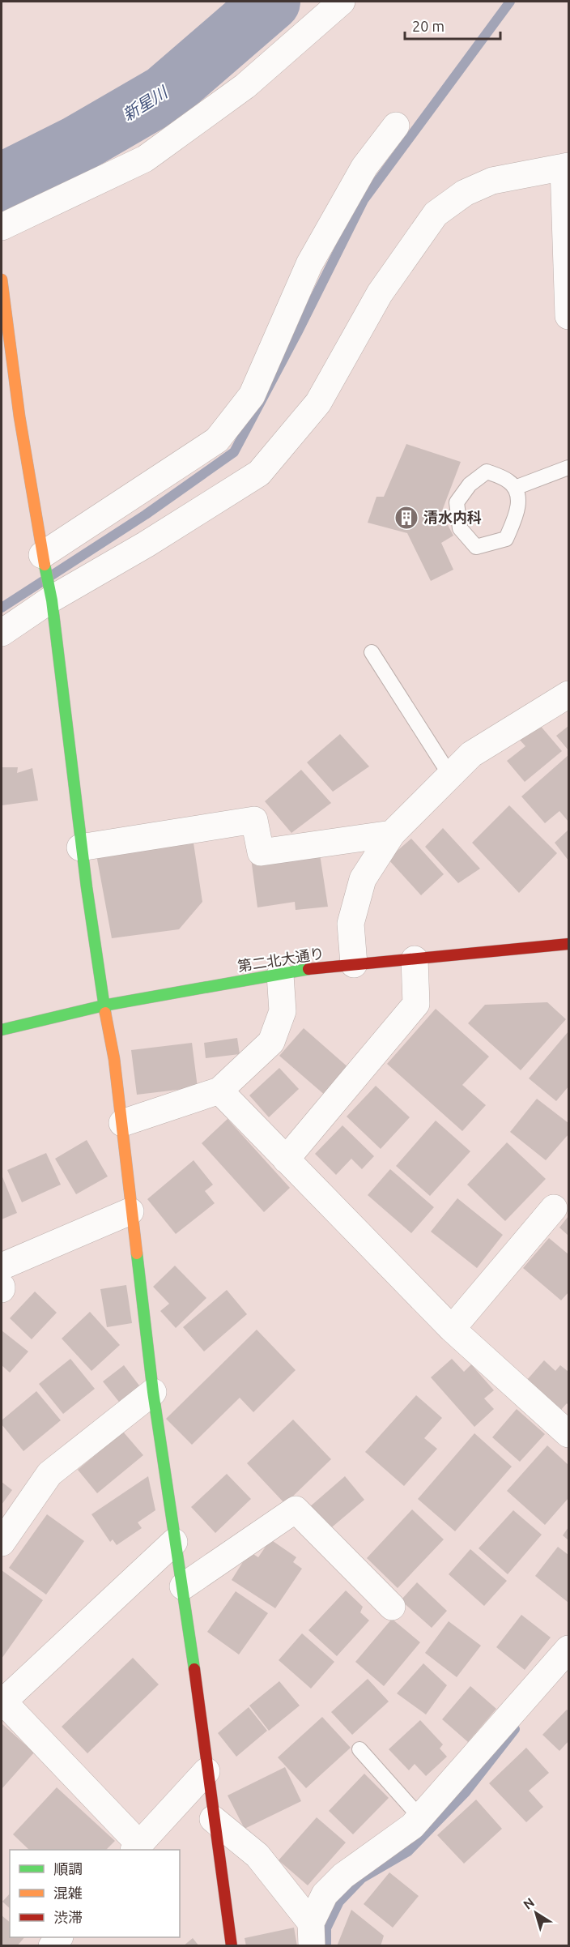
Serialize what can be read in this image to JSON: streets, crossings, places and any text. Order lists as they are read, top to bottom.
{
  "streets": {
    "street": ["第二北大通り"]
  },
  "water": ["新星川"],
  "places": {
    "building": ["清水内科"]
  },
  "legend": ["順調", "混雑", "渋滞"],
  "scale_bar": "20 m",
  "north": "top left"
}
